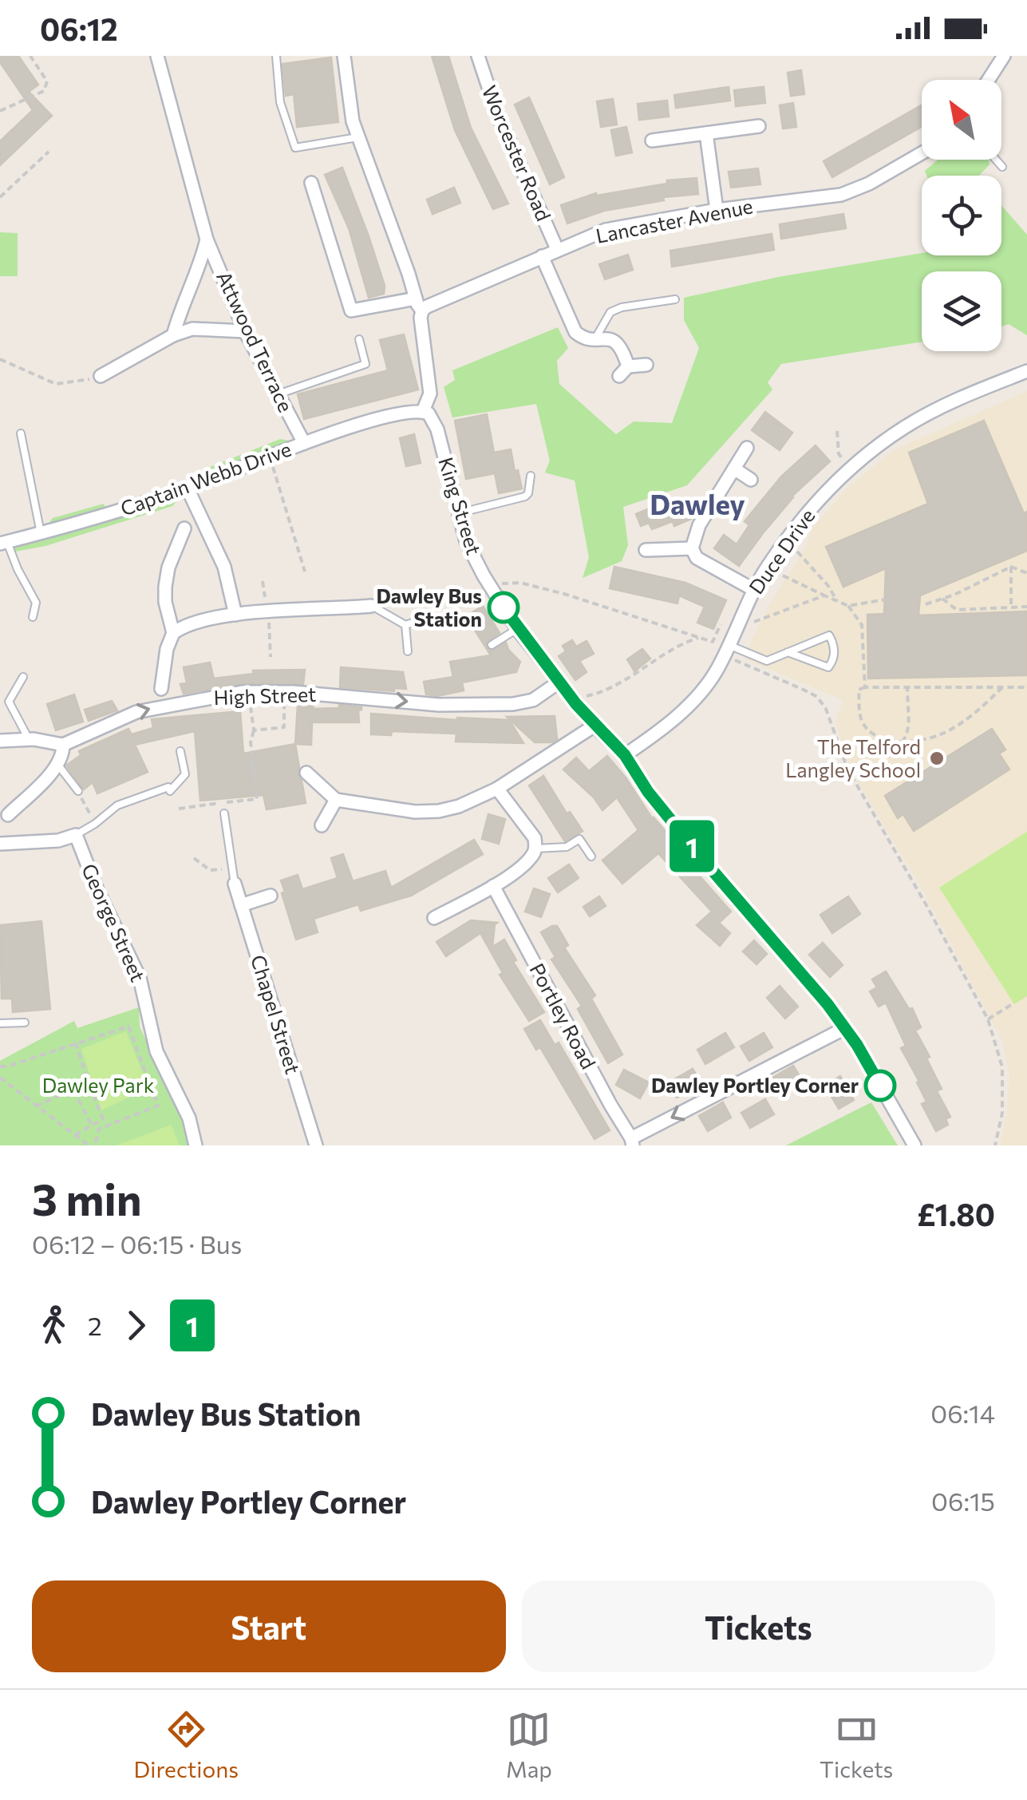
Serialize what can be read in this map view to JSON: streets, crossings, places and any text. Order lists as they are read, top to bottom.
{
  "streets": {
    "street": [
      "Worcester Road",
      "Lancaster Avenue",
      "Attwood Terrace",
      "Captain Webb Drive",
      "King Street",
      "Duce Drive",
      "High Street",
      "George Street",
      "Chapel Street",
      "Portley Road"
    ]
  },
  "crossings": [
    ["Worcester Road", "Lancaster Avenue"],
    ["Attwood Terrace", "Captain Webb Drive"],
    ["Captain Webb Drive", "King Street"],
    ["King Street", "Duce Drive"],
    ["King Street", "High Street"]
  ],
  "districts": ["Dawley"],
  "parks": ["Dawley Park"],
  "places": ["Dawley Bus Station", "The Telford Langley School", "Dawley Portley Corner"],
  "lines": ["bus line 1"],
  "north": "top left",
  "page": {
    "status": "06:12",
    "on_map": "1",
    "heading": ["3 min", "06:12 – 06:15 · Bus", "£1.80"],
    "legs": ["2", "1"],
    "list": [
      {
        "name": "Dawley Bus Station",
        "value": "06:14"
      },
      {
        "name": "Dawley Portley Corner",
        "value": "06:15"
      }
    ],
    "buttons": ["Start", "Tickets"],
    "tabs": ["Directions", "Map", "Tickets"]
  }
}
